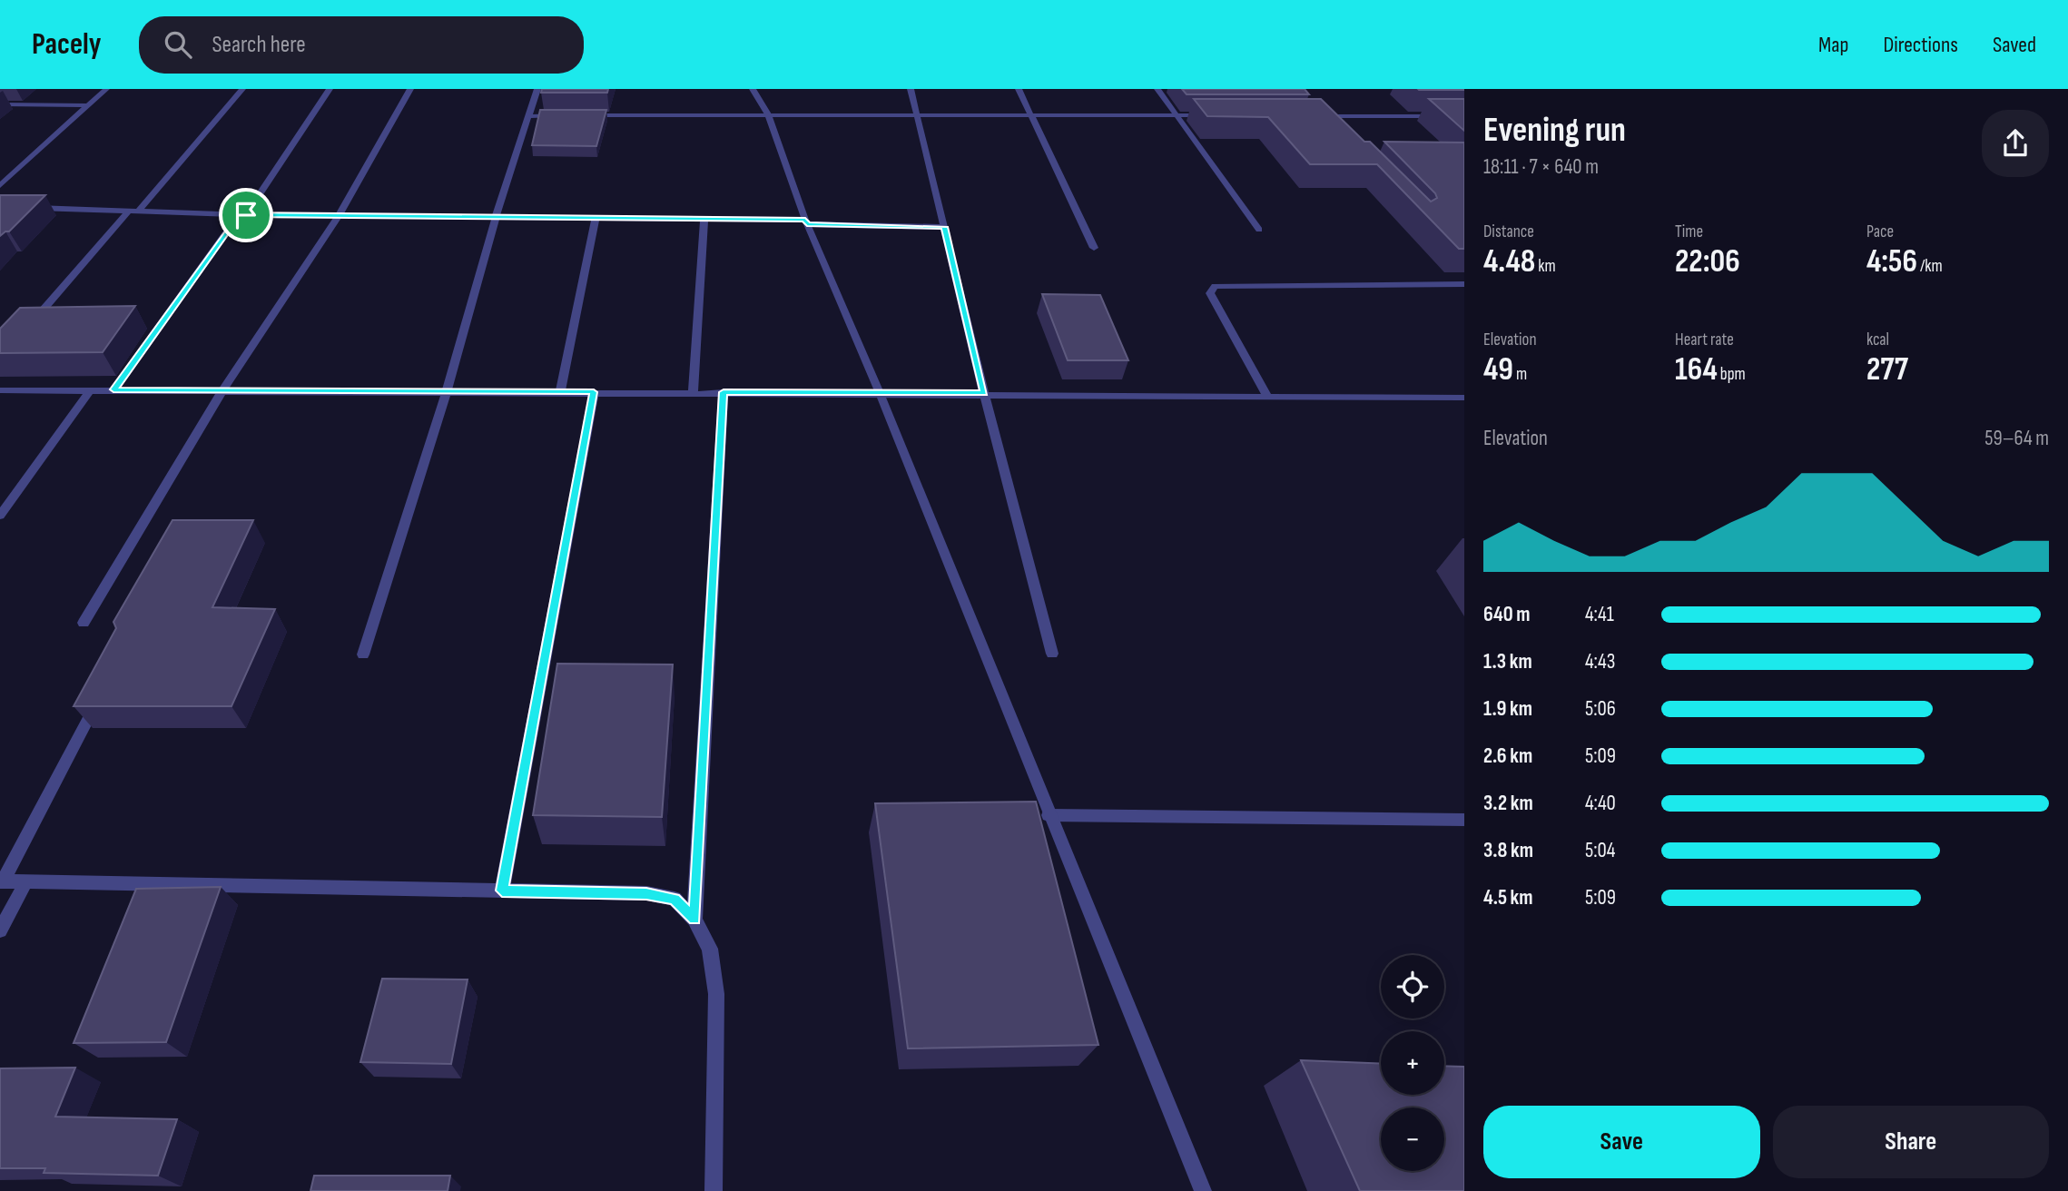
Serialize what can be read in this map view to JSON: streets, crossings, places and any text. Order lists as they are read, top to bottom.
{
  "page": {
    "header": "Pacely",
    "search": "Search here",
    "nav": ["Map", "Directions", "Saved"],
    "heading": ["Evening run", "18:11 · 7 × 640 m"],
    "stats": [
      ["Distance", "4.48 km"],
      ["Time", "22:06"],
      ["Pace", "4:56 /km"],
      ["Elevation", "49 m"],
      ["Heart rate", "164 bpm"],
      ["kcal", "277"]
    ],
    "chart": ["Elevation", "59–64 m"],
    "list": [
      {
        "name": "640 m",
        "note": "4:41"
      },
      {
        "name": "1.3 km",
        "note": "4:43"
      },
      {
        "name": "1.9 km",
        "note": "5:06"
      },
      {
        "name": "2.6 km",
        "note": "5:09"
      },
      {
        "name": "3.2 km",
        "note": "4:40"
      },
      {
        "name": "3.8 km",
        "note": "5:04"
      },
      {
        "name": "4.5 km",
        "note": "5:09"
      }
    ],
    "map_buttons": ["+", "−"],
    "buttons": ["Save", "Share"]
  }
}
